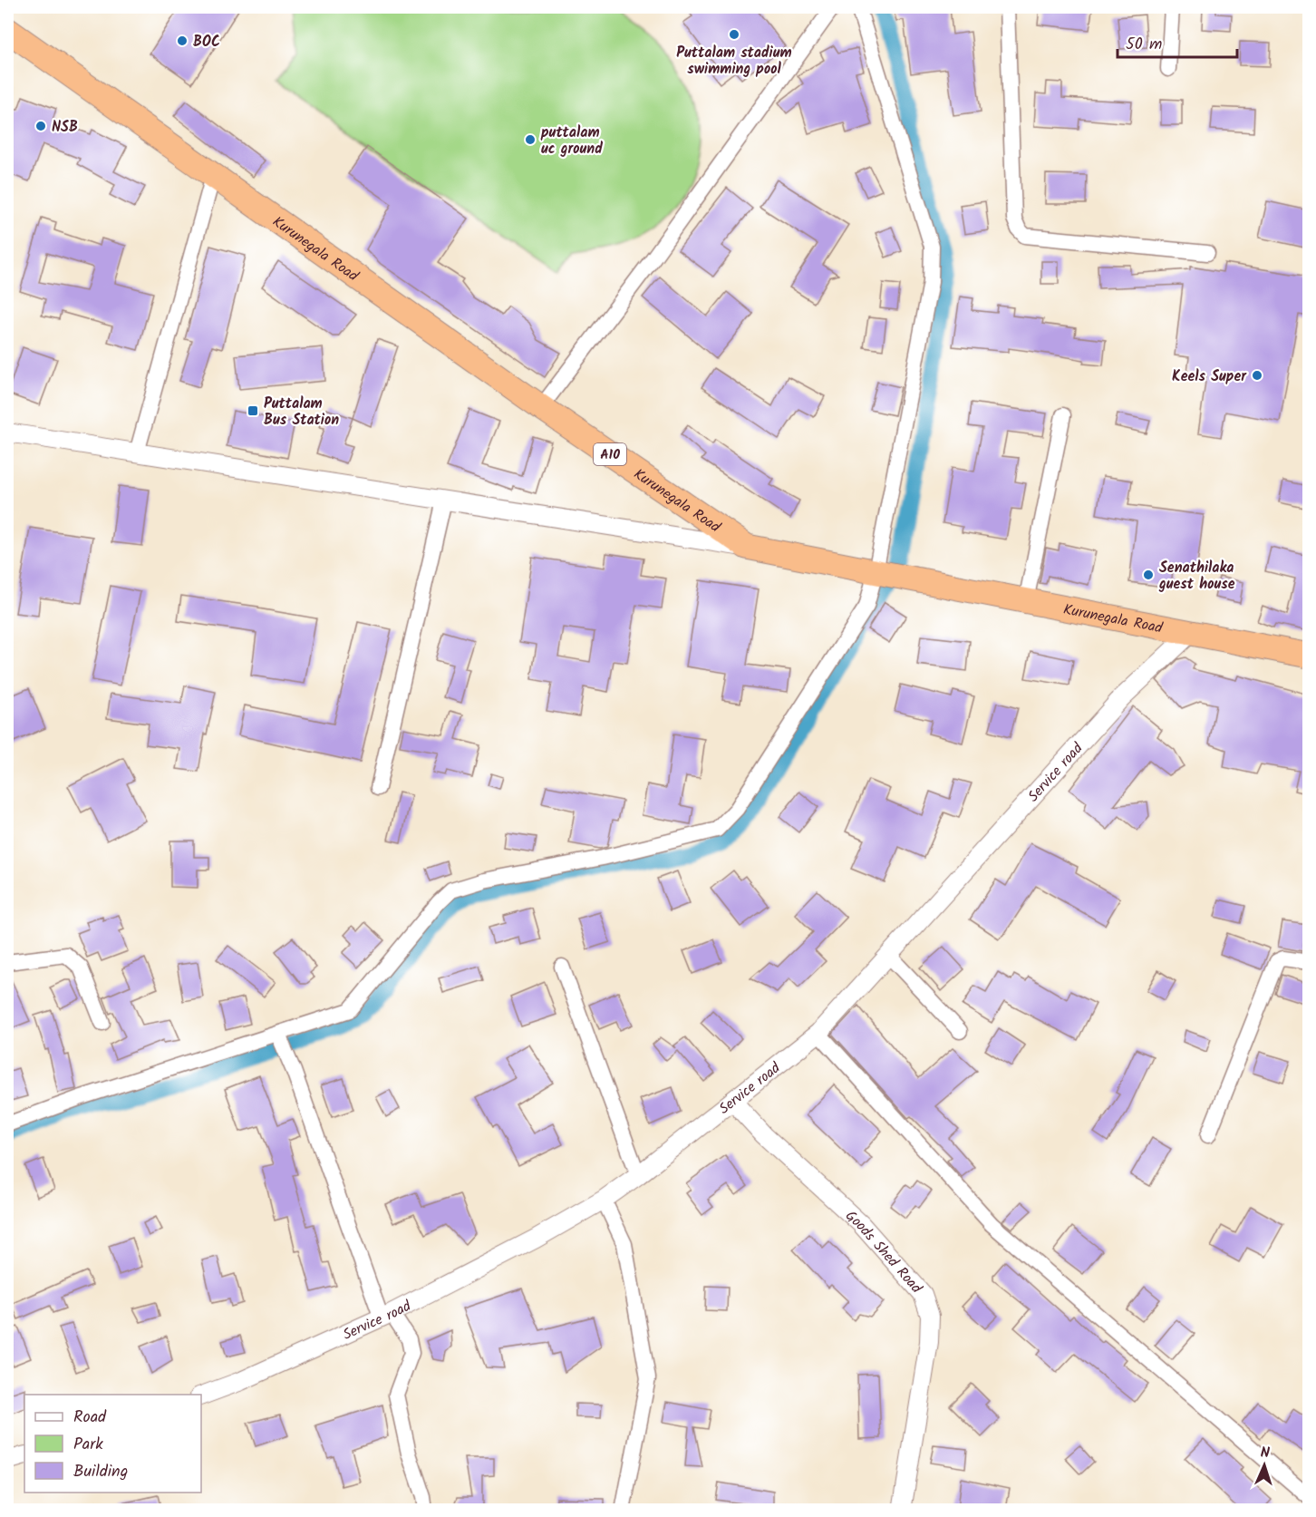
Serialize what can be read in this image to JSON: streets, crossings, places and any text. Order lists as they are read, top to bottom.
{
  "streets": {
    "highway": ["Kurunegala Road", "A10"],
    "street": ["Service road", "Goods Shed Road"]
  },
  "crossings": [
    ["Kurunegala Road", "Service road"],
    ["Service road", "Goods Shed Road"]
  ],
  "places": {
    "other": [
      "Puttalam stadium swimming pool",
      "BOC",
      "NSB",
      "puttalam uc ground",
      "Keels Super",
      "Senathilaka guest house"
    ],
    "transit": ["Puttalam Bus Station"]
  },
  "legend": ["Road", "Park", "Building"],
  "scale_bar": "50 m",
  "north": "top"
}
